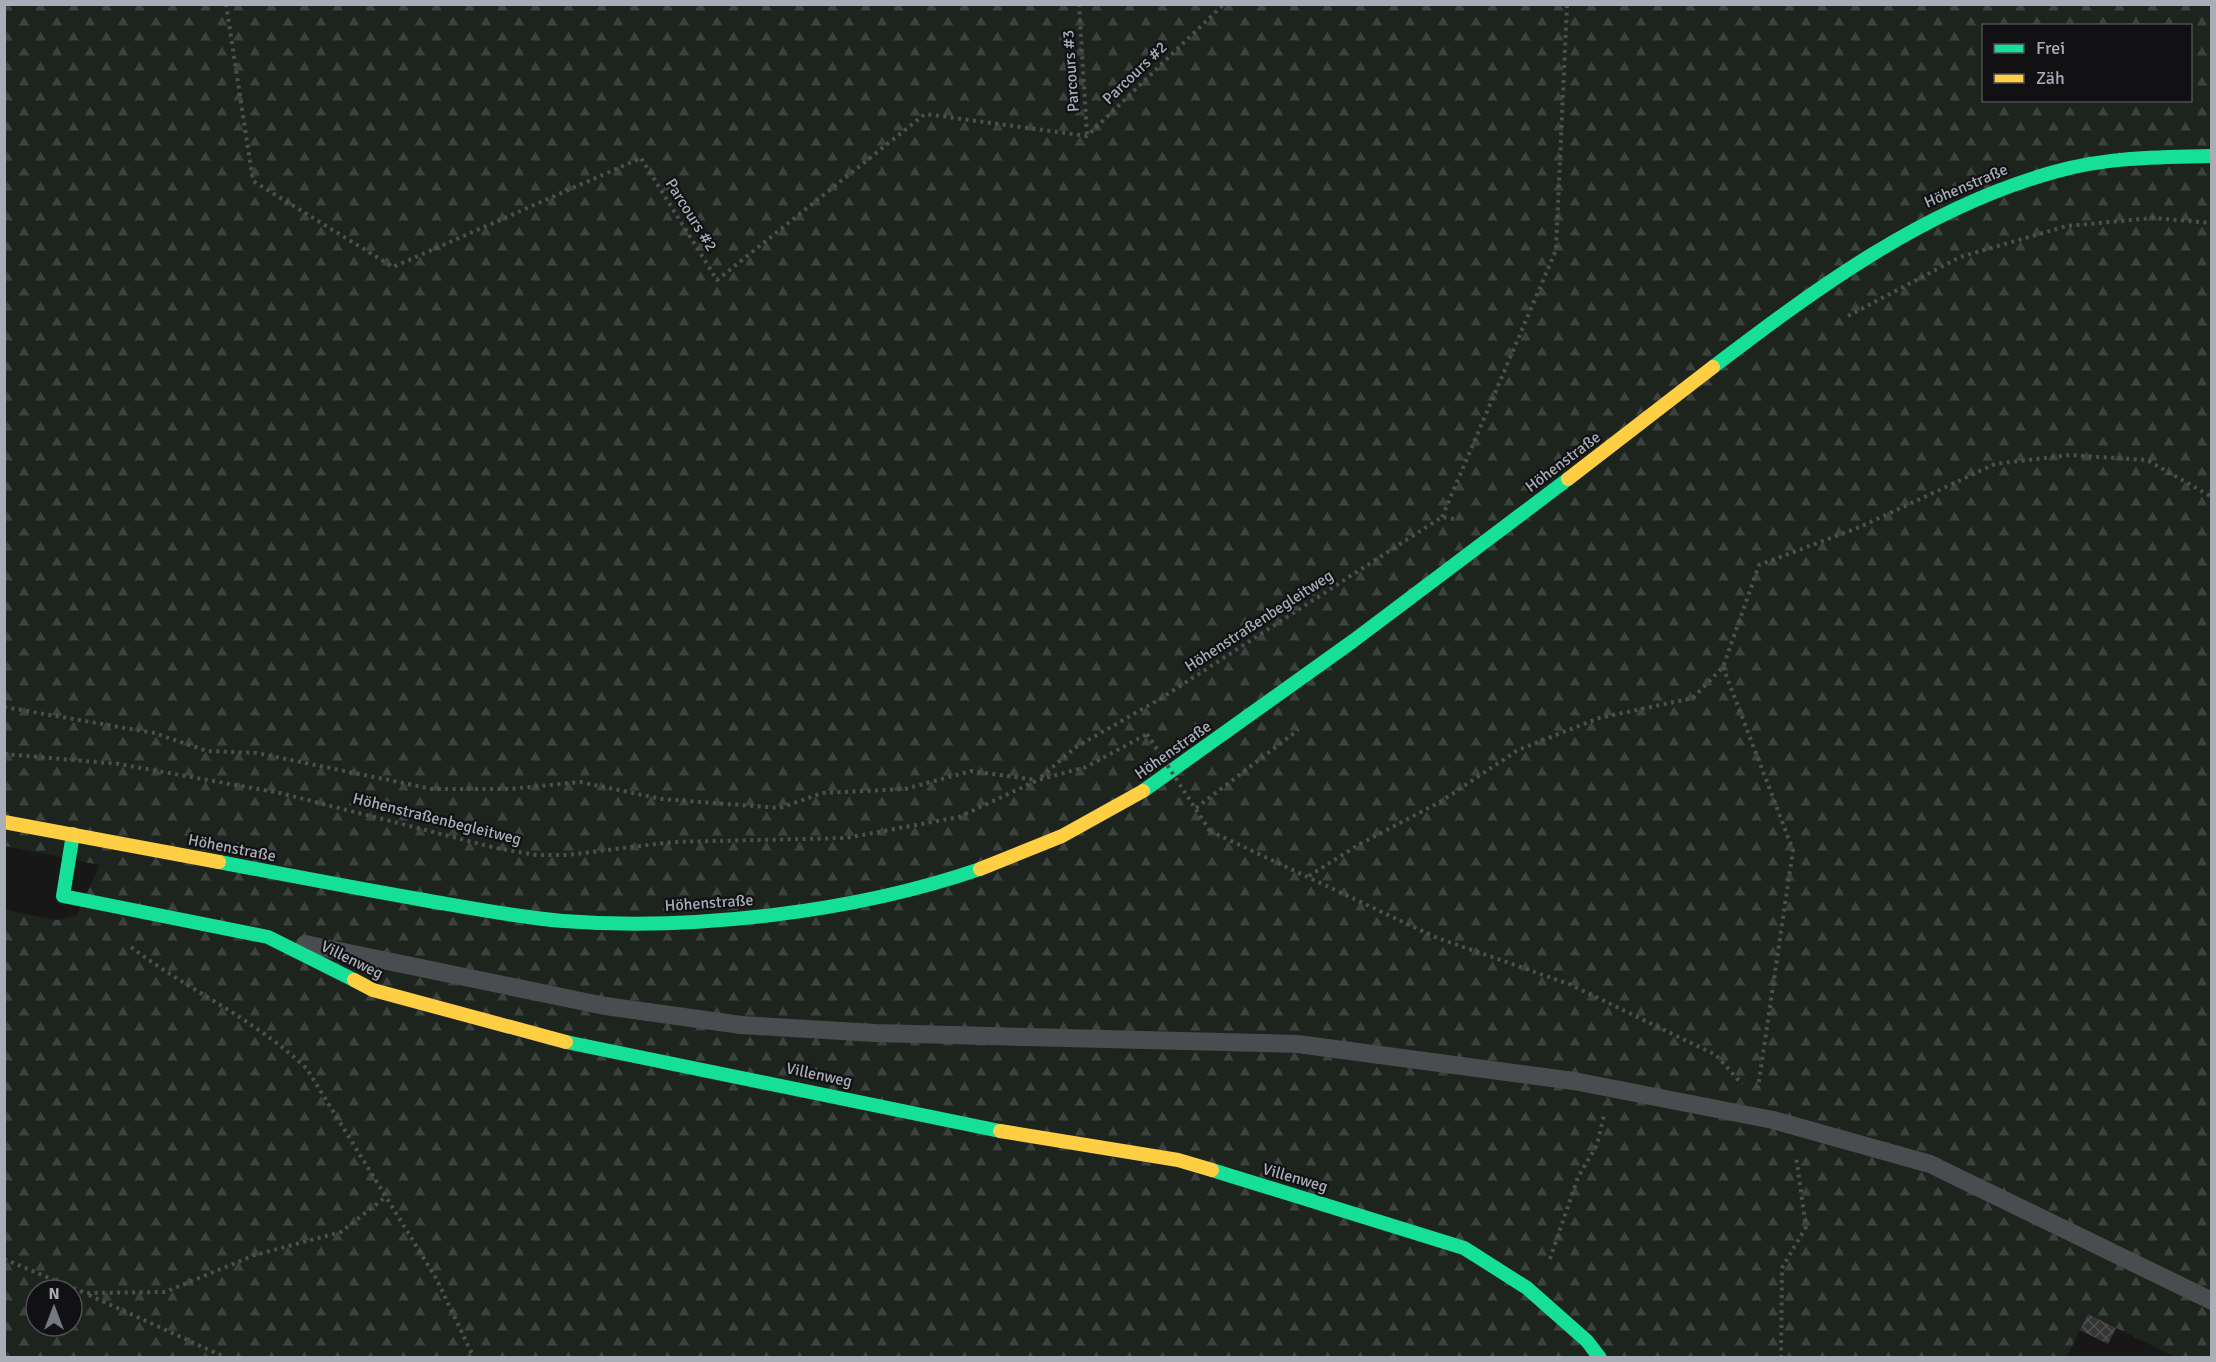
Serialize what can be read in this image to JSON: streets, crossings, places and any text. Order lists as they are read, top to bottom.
{
  "streets": {
    "street": ["Höhenstraße", "Villenweg"],
    "path": ["Parcours #3", "Parcours #2", "Höhenstraßenbegleitweg"]
  },
  "crossings": [
    ["Parcours #3", "Parcours #2"],
    ["Höhenstraße", "Villenweg"]
  ],
  "legend": ["Frei", "Zäh"],
  "north": "top"
}
